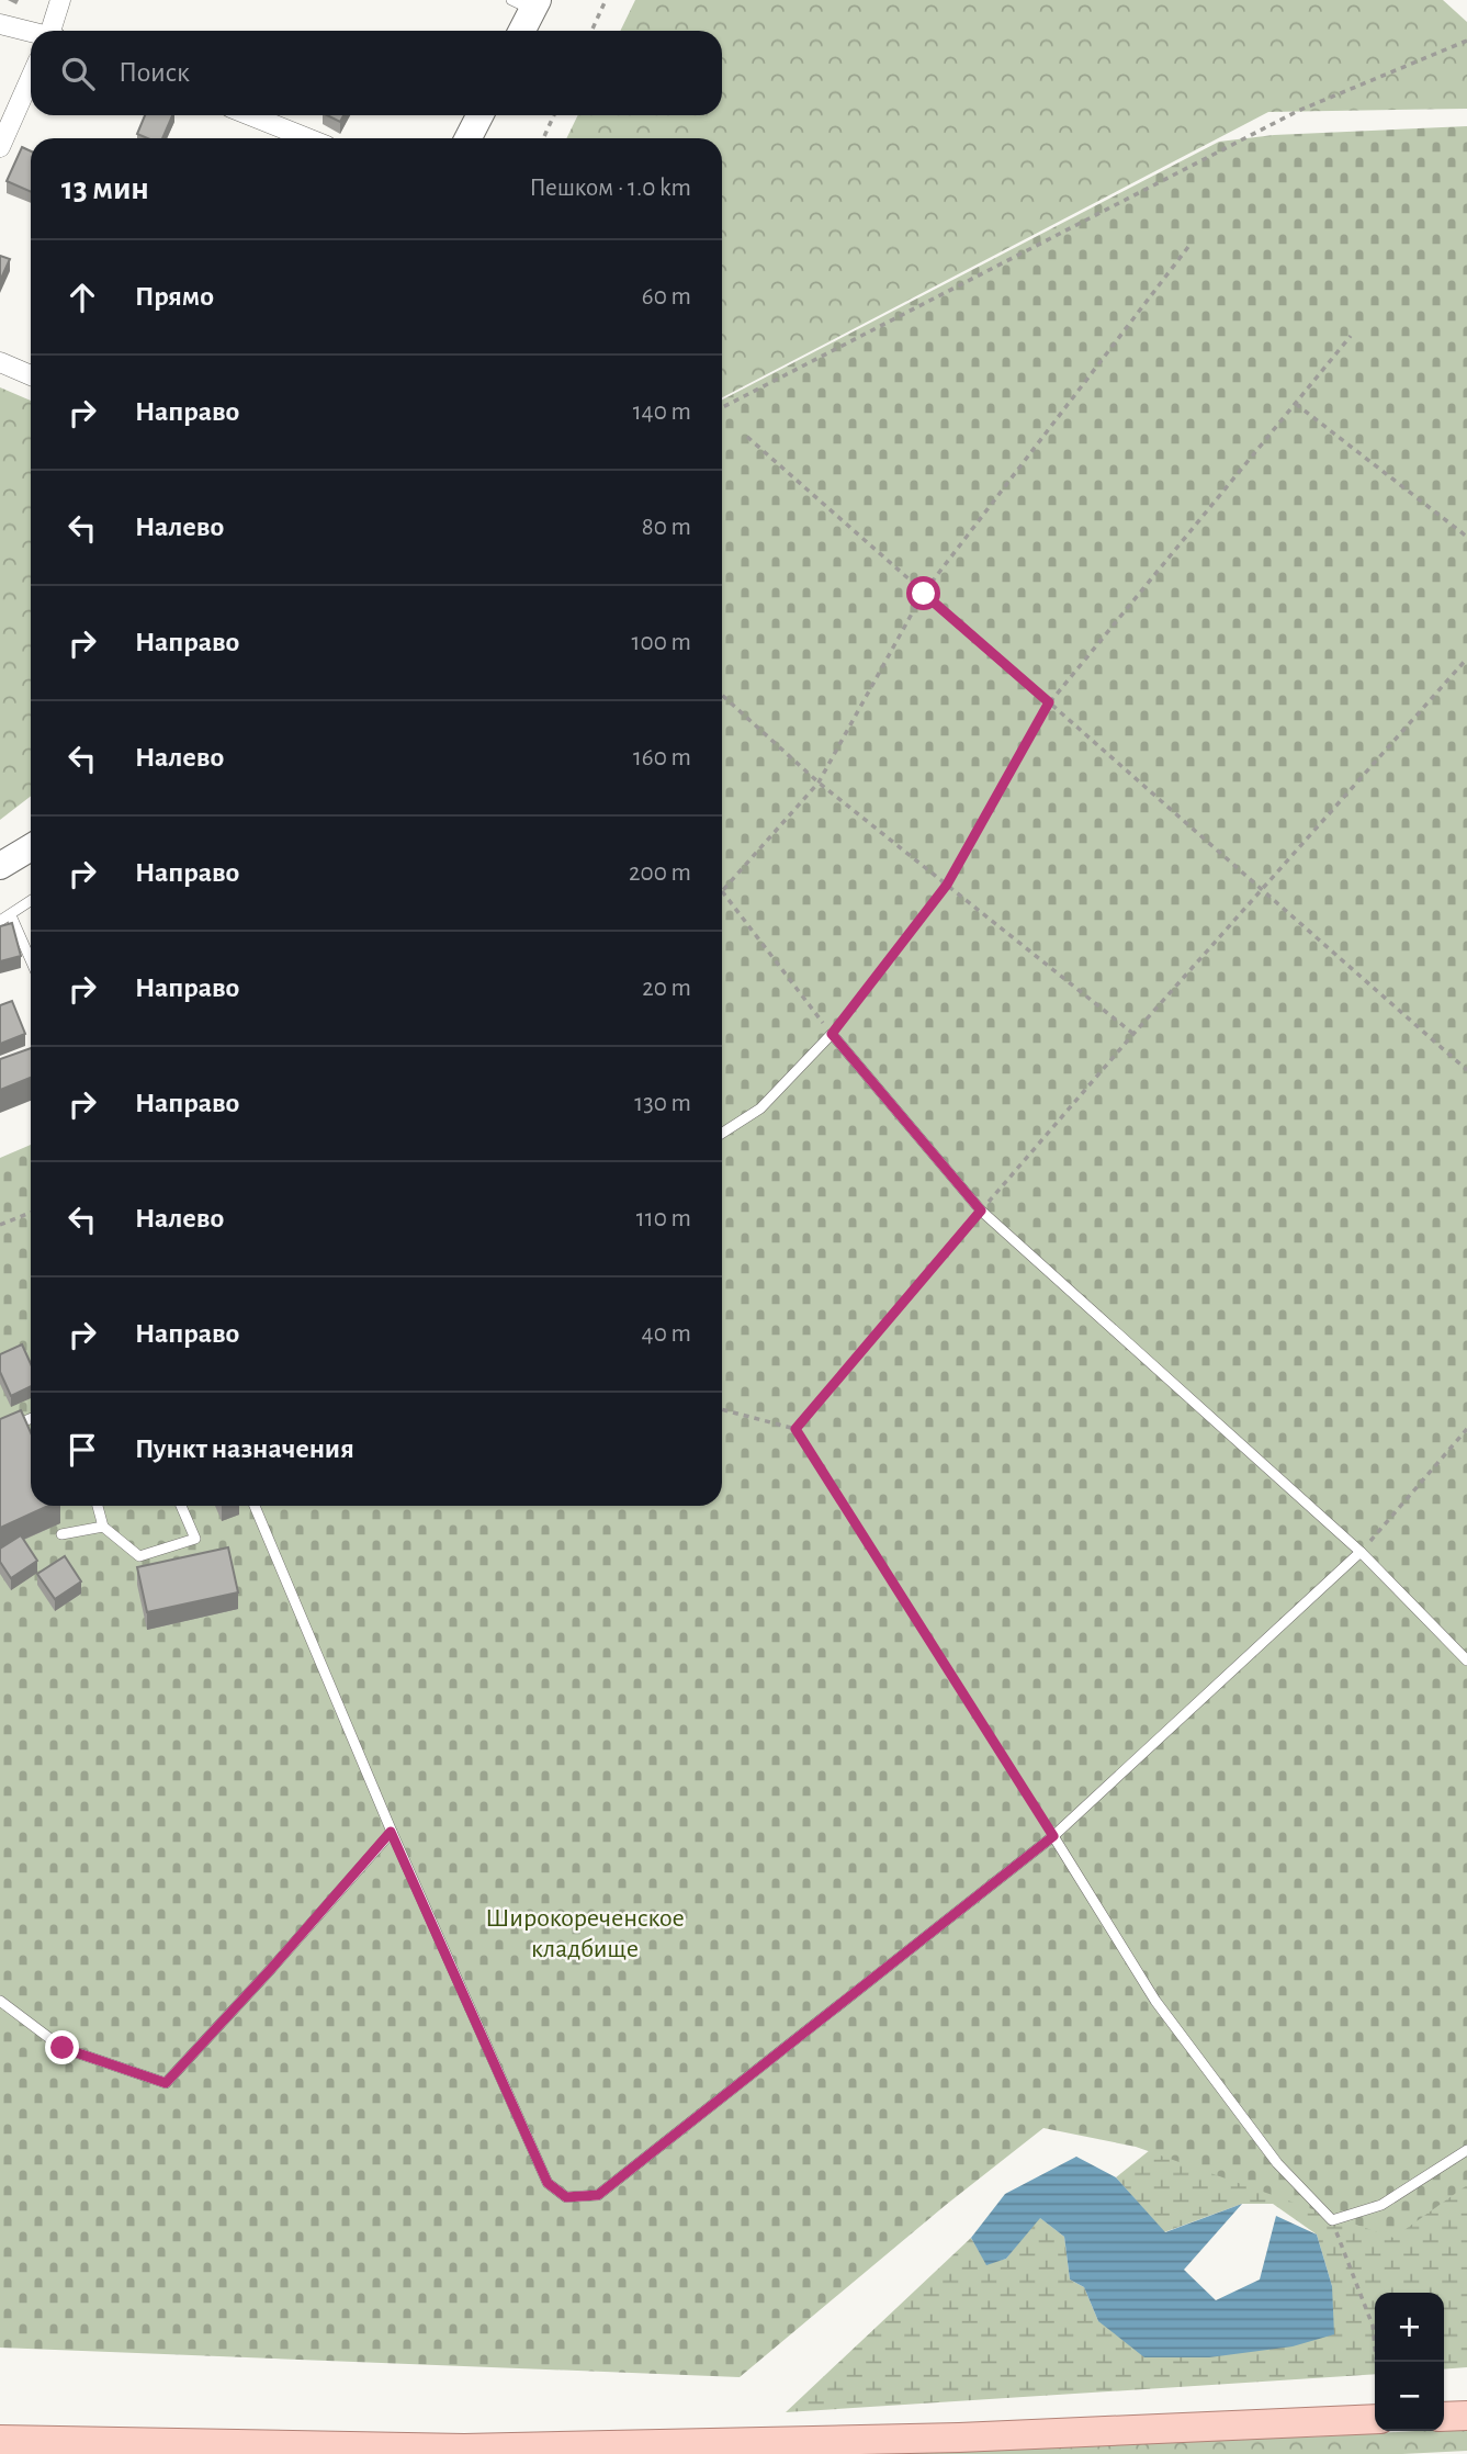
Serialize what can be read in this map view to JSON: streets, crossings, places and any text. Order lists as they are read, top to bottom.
{
  "parks": ["Широкореченское кладбище"],
  "page": {
    "search": "Поиск",
    "heading": ["13 мин", "Пешком · 1.0 km"],
    "list": [
      ["Прямо", "60 m"],
      ["Направо", "140 m"],
      ["Налево", "80 m"],
      ["Направо", "100 m"],
      ["Налево", "160 m"],
      ["Направо", "200 m"],
      ["Направо", "20 m"],
      ["Направо", "130 m"],
      ["Налево", "110 m"],
      ["Направо", "40 m"],
      "Пункт назначения"
    ],
    "map_buttons": ["+", "−"]
  }
}
